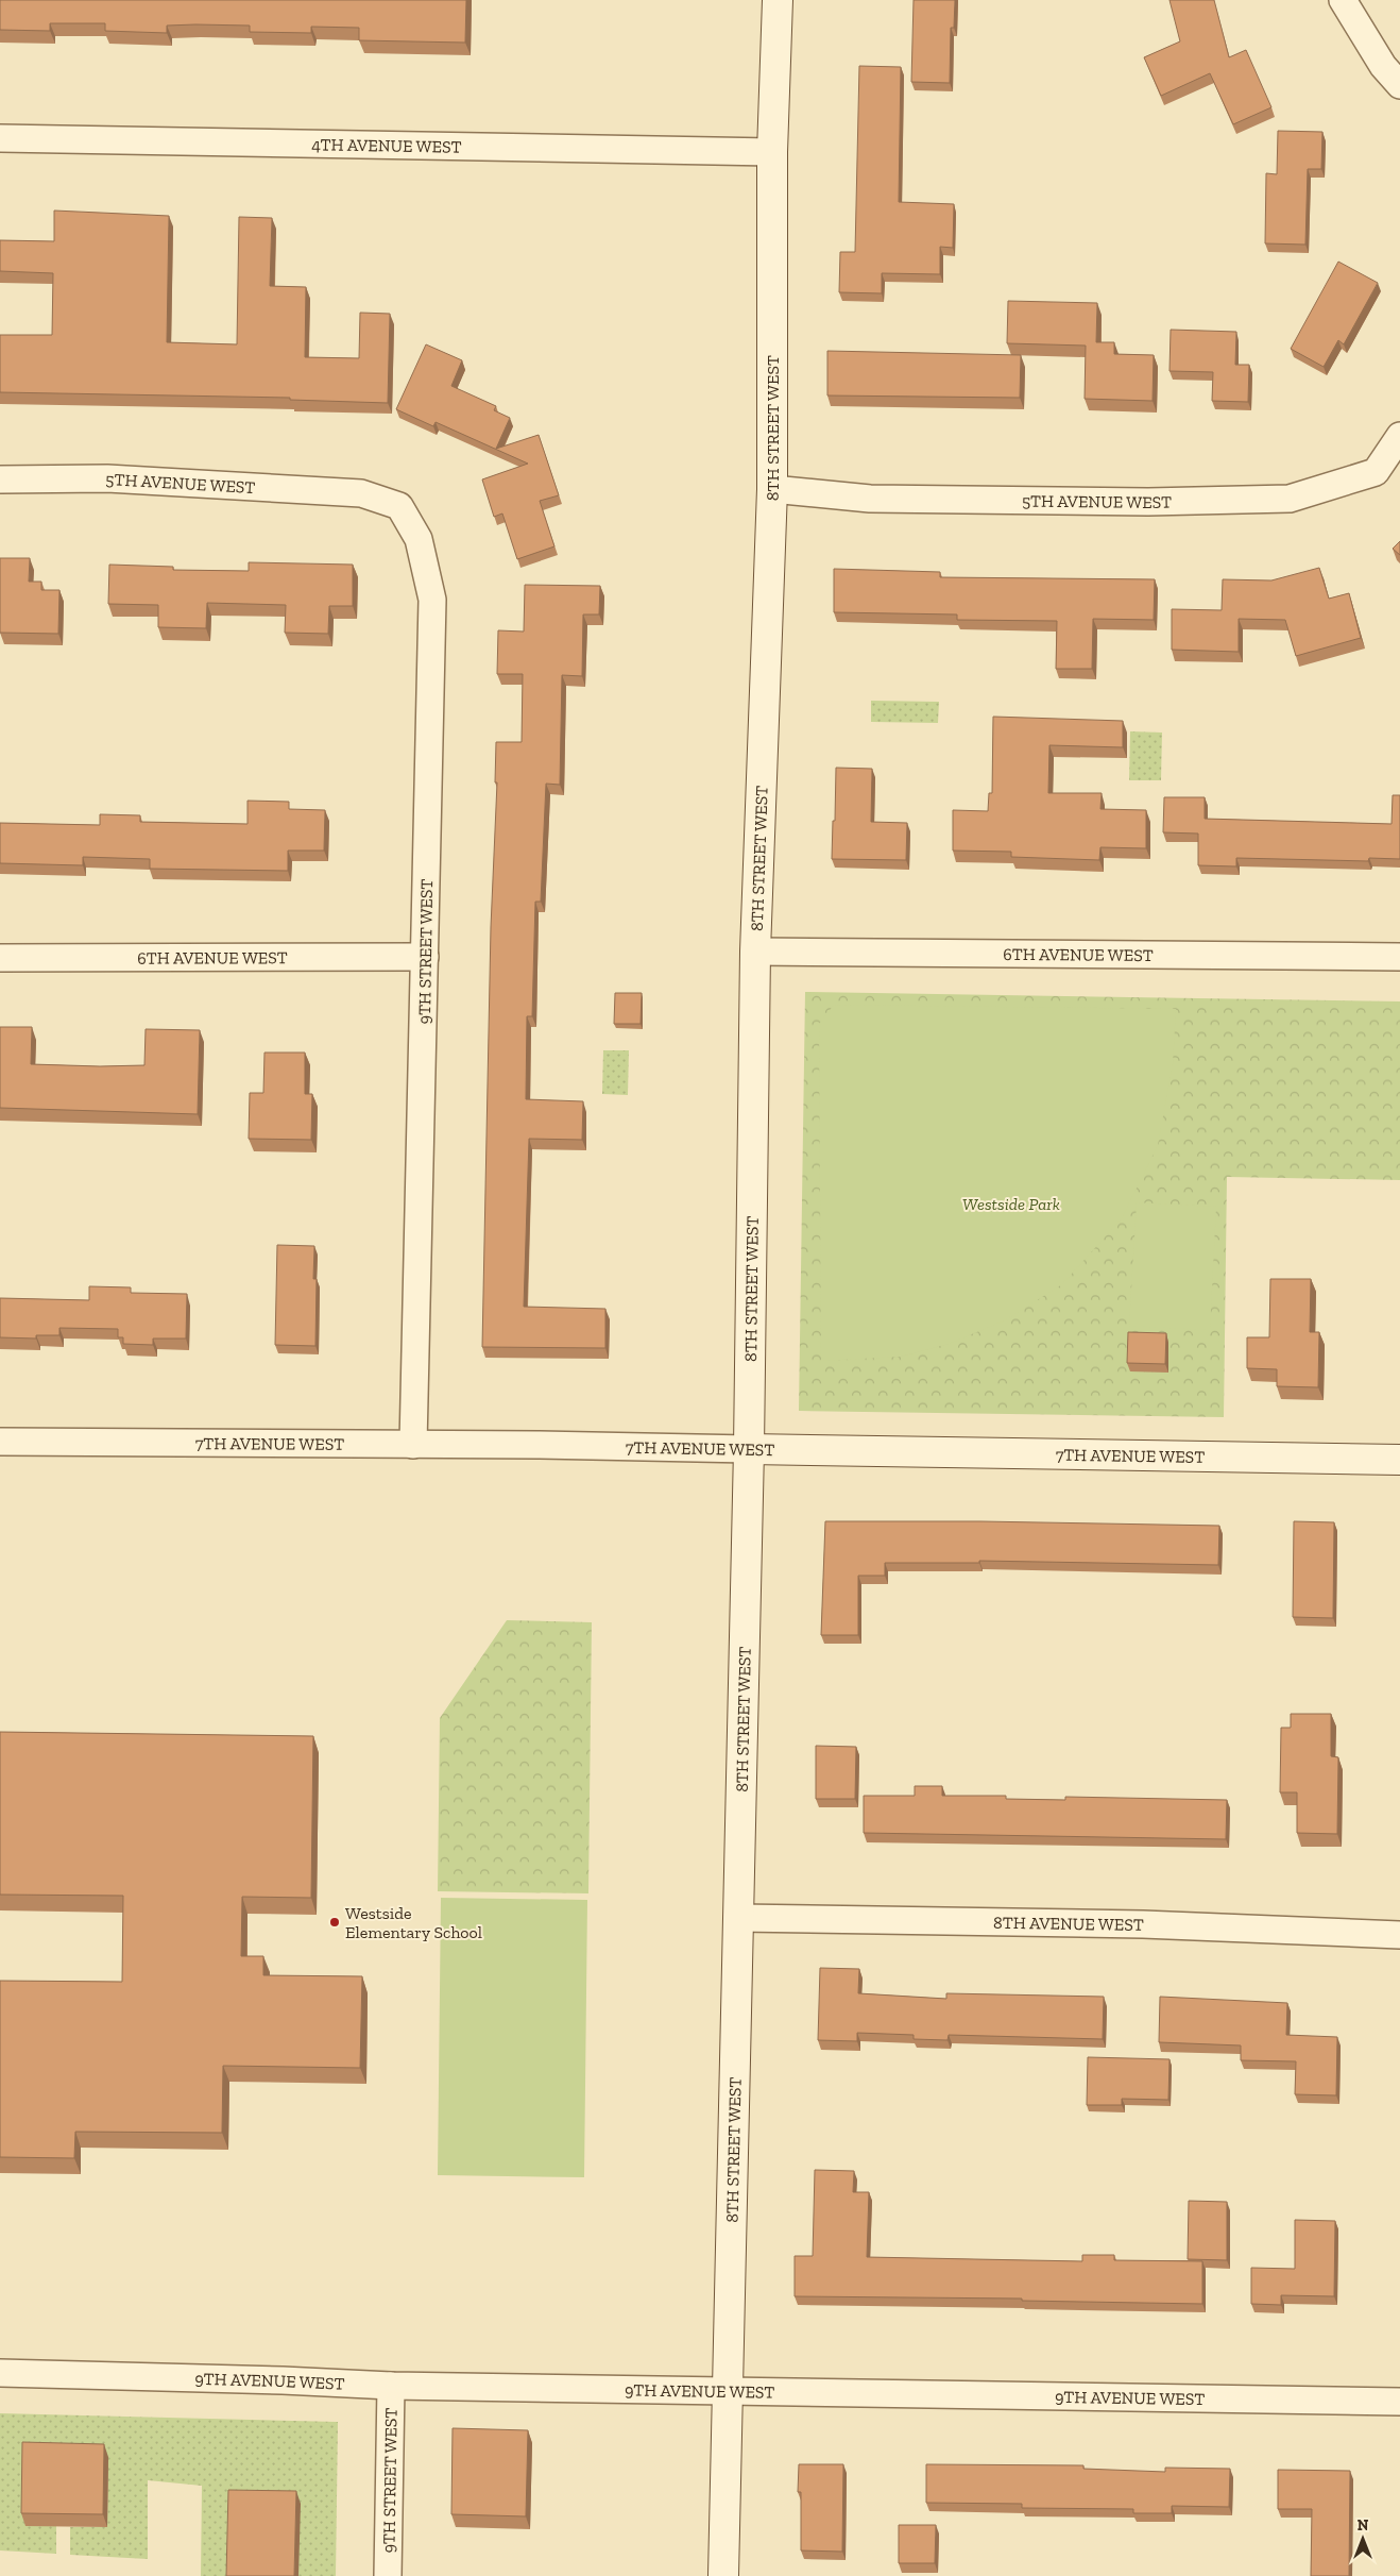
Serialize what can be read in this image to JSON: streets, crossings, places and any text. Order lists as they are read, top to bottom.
{
  "streets": {
    "street": [
      "4TH AVENUE WEST",
      "8TH STREET WEST",
      "5TH AVENUE WEST",
      "9TH STREET WEST",
      "6TH AVENUE WEST",
      "7TH AVENUE WEST",
      "8TH AVENUE WEST",
      "9TH AVENUE WEST"
    ]
  },
  "crossings": [
    ["4TH AVENUE WEST", "8TH STREET WEST"],
    ["8TH STREET WEST", "5TH AVENUE WEST"],
    ["8TH STREET WEST", "6TH AVENUE WEST"],
    ["8TH STREET WEST", "7TH AVENUE WEST"],
    ["8TH STREET WEST", "8TH AVENUE WEST"],
    ["8TH STREET WEST", "9TH AVENUE WEST"],
    ["5TH AVENUE WEST", "9TH STREET WEST"],
    ["9TH STREET WEST", "6TH AVENUE WEST"],
    ["9TH STREET WEST", "7TH AVENUE WEST"],
    ["9TH STREET WEST", "9TH AVENUE WEST"]
  ],
  "parks": ["Westside Park"],
  "places": ["Westside Elementary School"],
  "north": "top"
}
